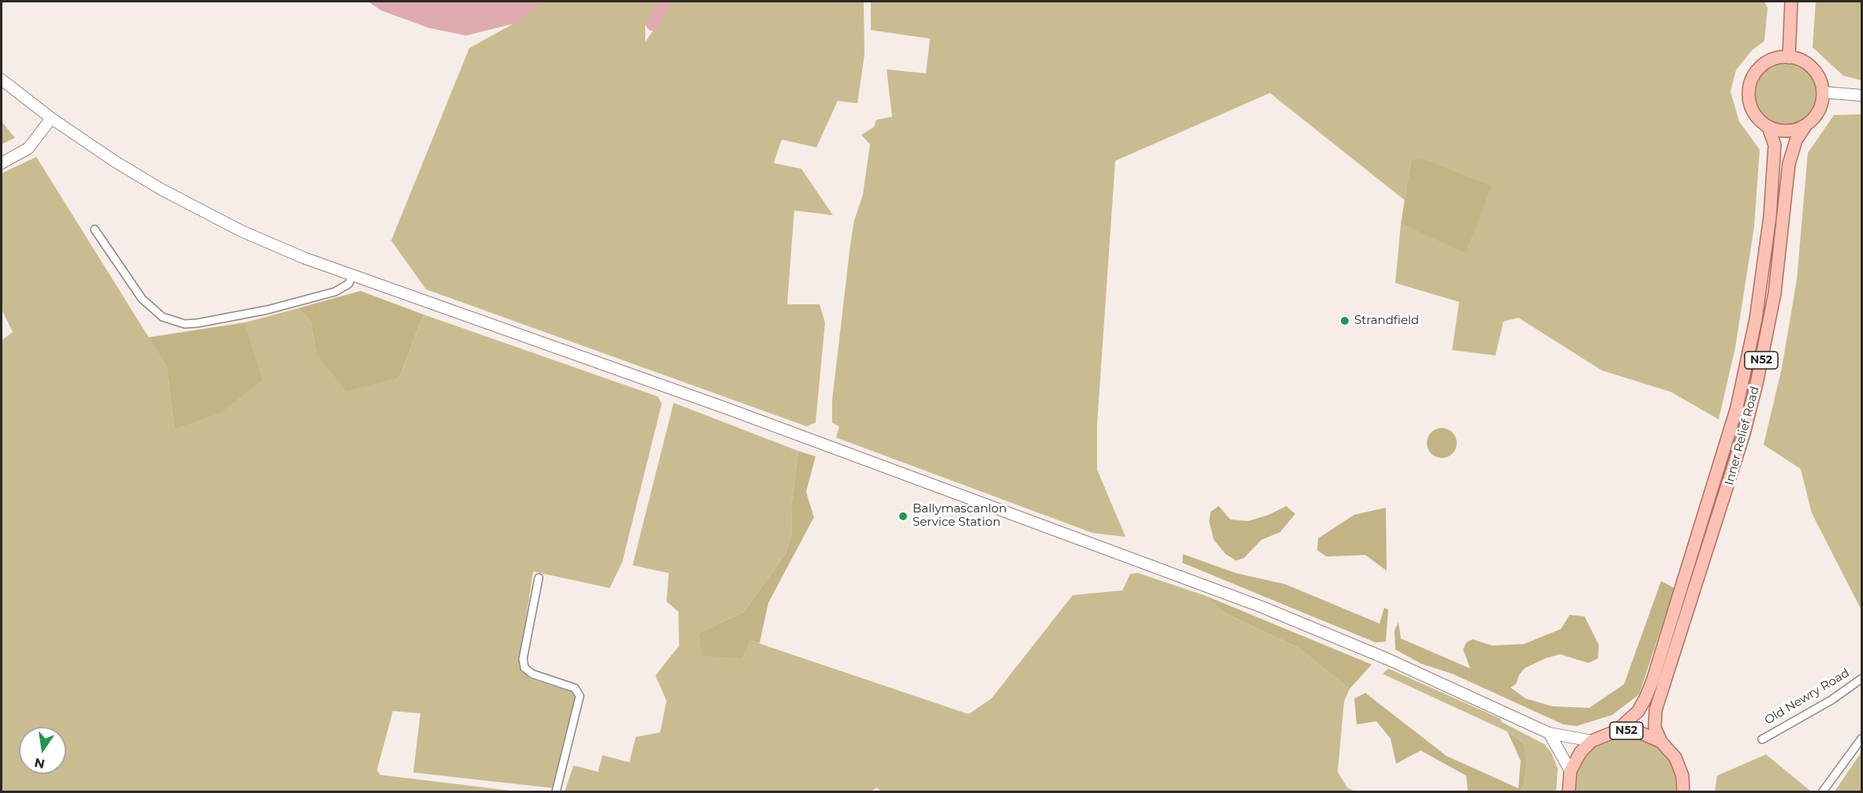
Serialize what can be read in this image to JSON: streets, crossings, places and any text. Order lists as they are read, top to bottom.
{
  "streets": {
    "main road": ["N52", "Inner Relief Road"],
    "street": ["Old Newry Road"]
  },
  "crossings": [
    ["N52", "Inner Relief Road"]
  ],
  "places": ["Strandfield", "Ballymascanlon Service Station"],
  "north": "bottom"
}
